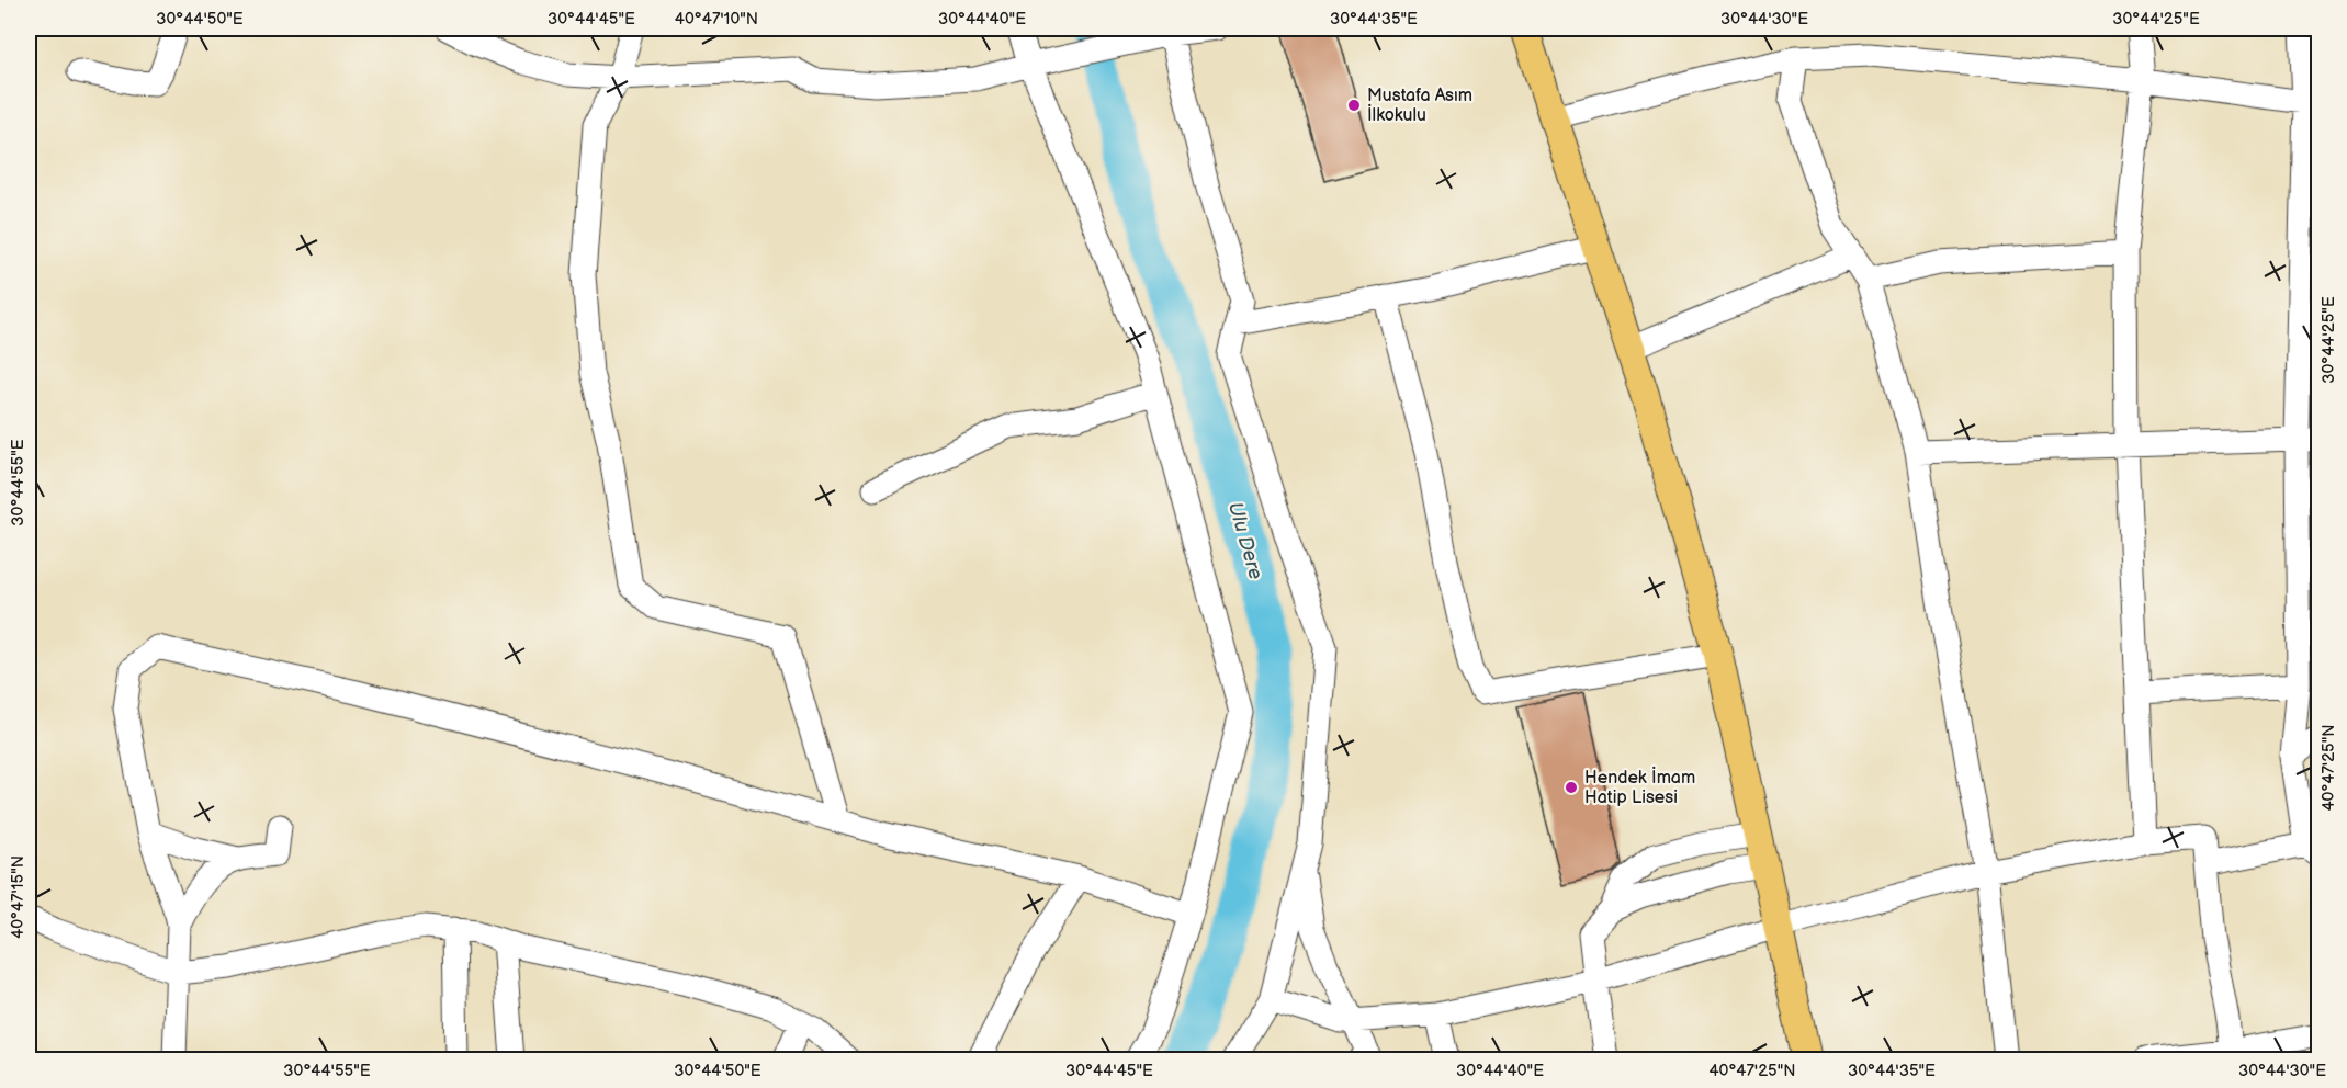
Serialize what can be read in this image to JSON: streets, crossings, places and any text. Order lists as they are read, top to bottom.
{
  "water": ["Ulu Dere"],
  "places": ["Mustafa Asım İlkokulu", "Hendek İmam Hatip Lisesi"],
  "coordinates": [
    "30°44'50\"E",
    "30°44'45\"E",
    "40°47'10\"N",
    "30°44'40\"E",
    "30°44'35\"E",
    "30°44'30\"E",
    "30°44'25\"E",
    "30°44'55\"E",
    "40°47'25\"N",
    "40°47'15\"N"
  ]
}
